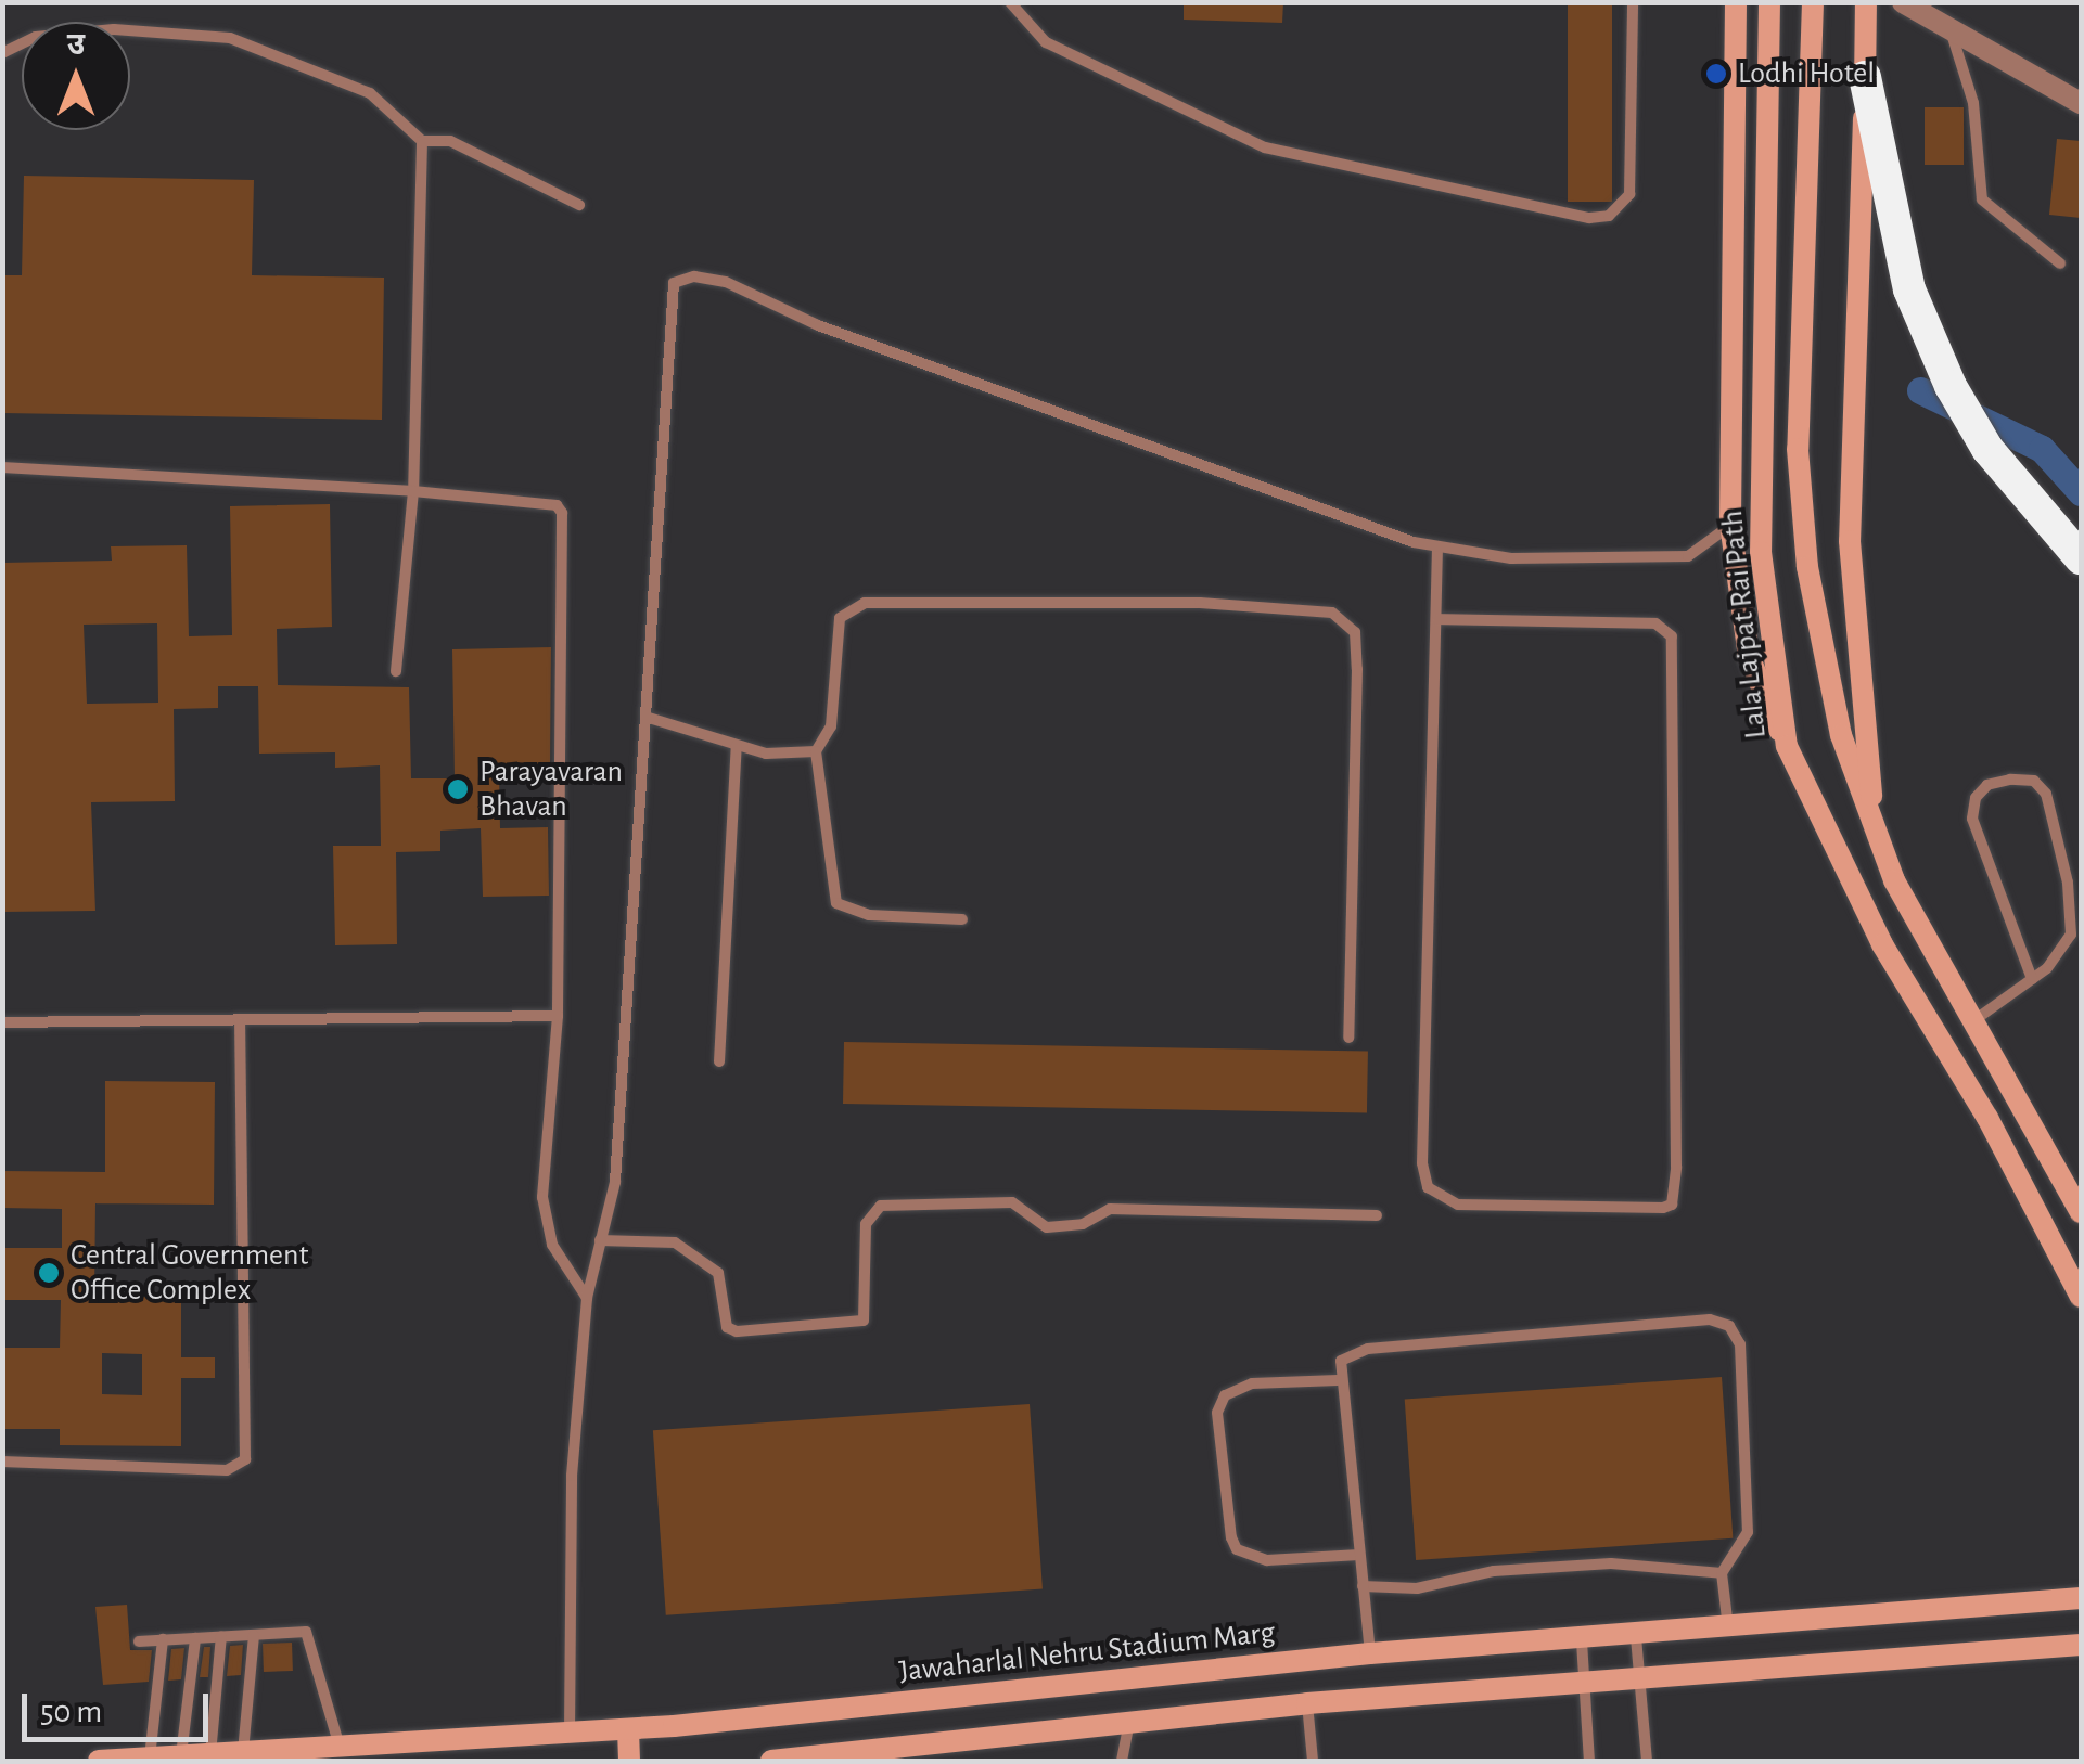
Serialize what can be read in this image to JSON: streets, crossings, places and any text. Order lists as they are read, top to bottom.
{
  "streets": {
    "main road": ["Lala Lajpat Rai Path", "Jawaharlal Nehru Stadium Marg"]
  },
  "places": ["Lodhi Hotel", "Parayavaran Bhavan", "Central Government Office Complex"],
  "scale_bar": "50 m",
  "north": "top"
}
